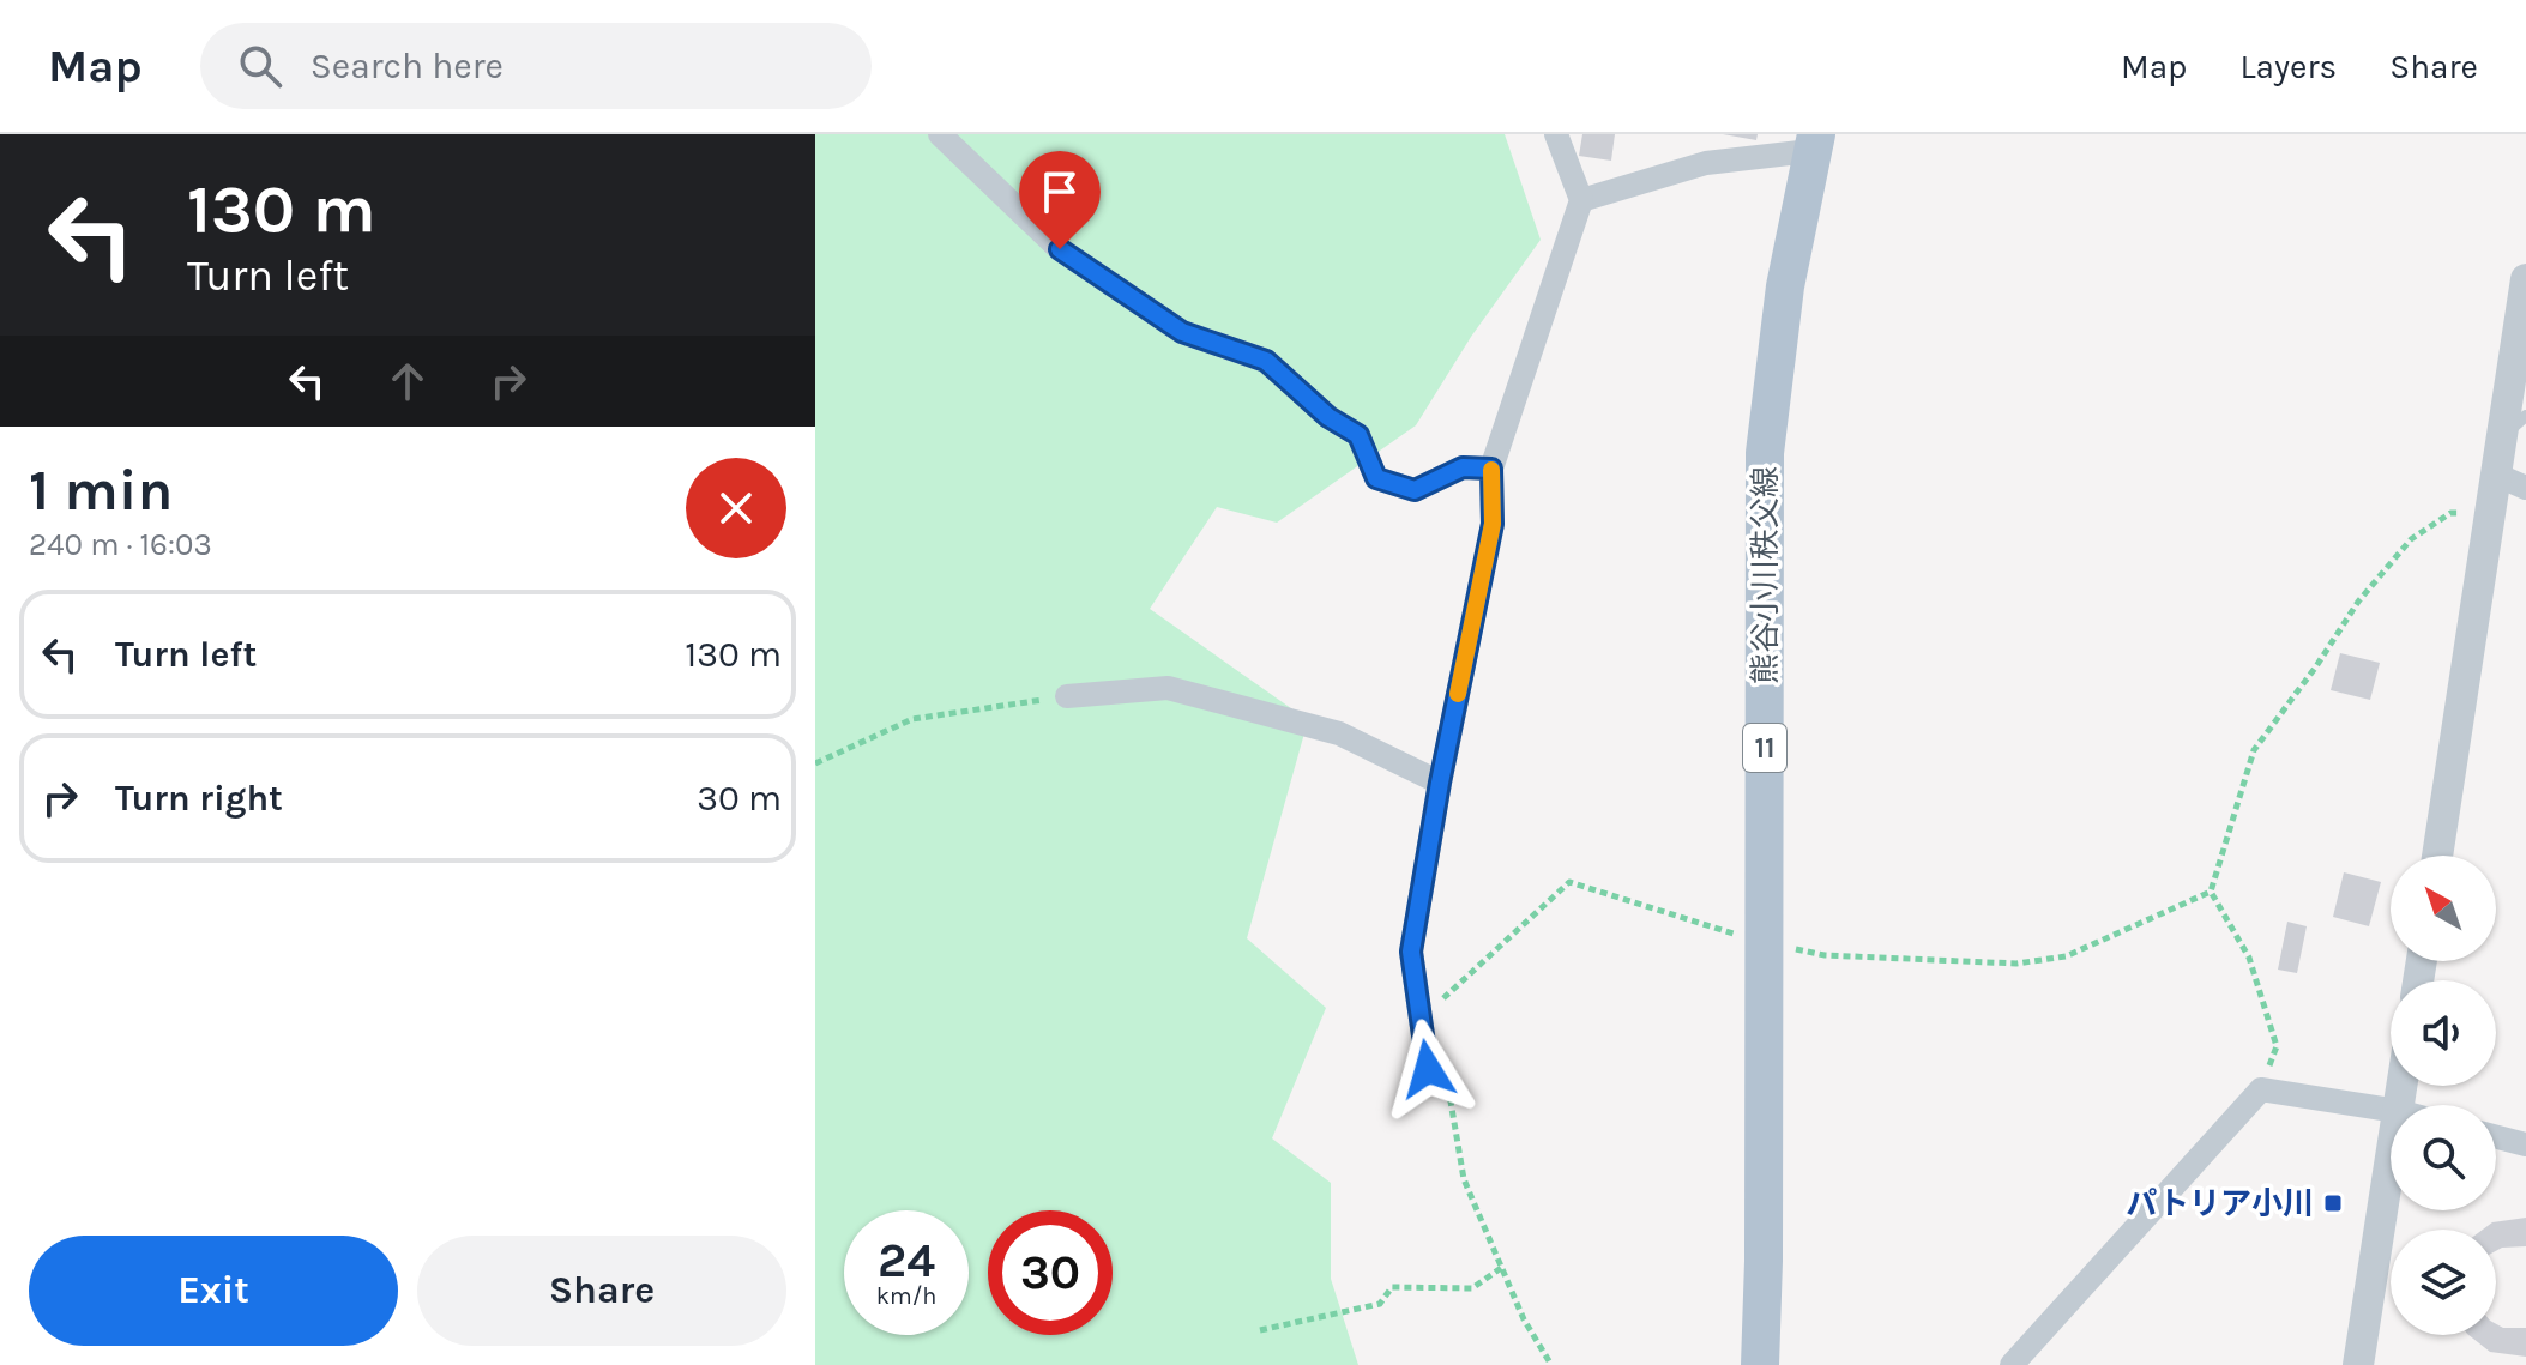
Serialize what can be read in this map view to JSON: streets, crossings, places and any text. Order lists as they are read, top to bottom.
{
  "streets": {
    "main road": ["熊谷小川秩父線", "11"]
  },
  "places": {
    "transit": ["パトリア小川"]
  },
  "north": "top left",
  "page": {
    "header": "Map",
    "search": "Search here",
    "nav": ["Map", "Layers", "Share"],
    "turn": ["130 m", "Turn left"],
    "heading": ["1 min", "240 m · 16:03"],
    "list": [
      {
        "name": "Turn left",
        "value": "130 m"
      },
      {
        "name": "Turn right",
        "value": "30 m"
      }
    ],
    "speed": "24 km/h",
    "limit": "30",
    "buttons": ["Exit", "Share"]
  }
}
